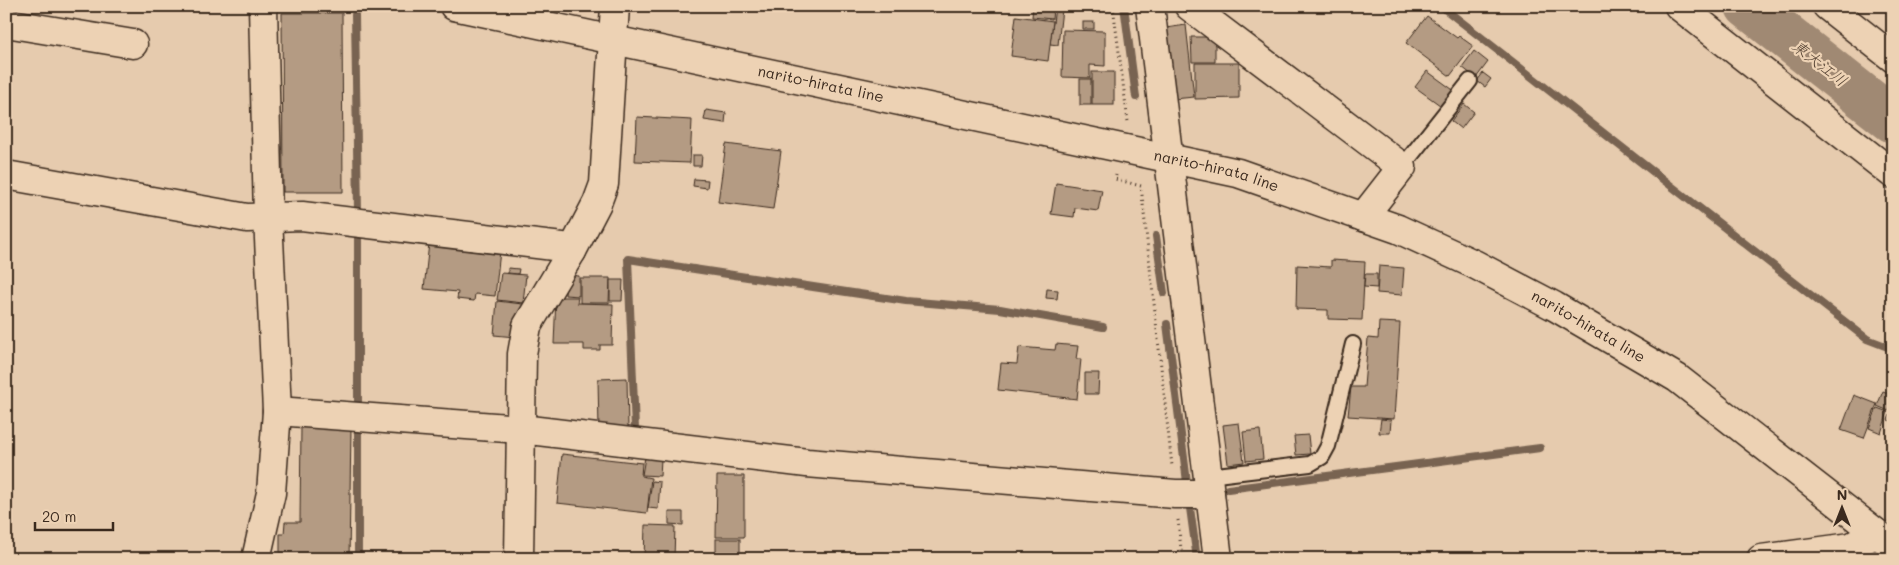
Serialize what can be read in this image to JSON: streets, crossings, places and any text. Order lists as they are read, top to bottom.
{
  "streets": {
    "street": ["narito-hirata line"]
  },
  "water": ["東大江川"],
  "scale_bar": "20 m",
  "north": "top"
}
